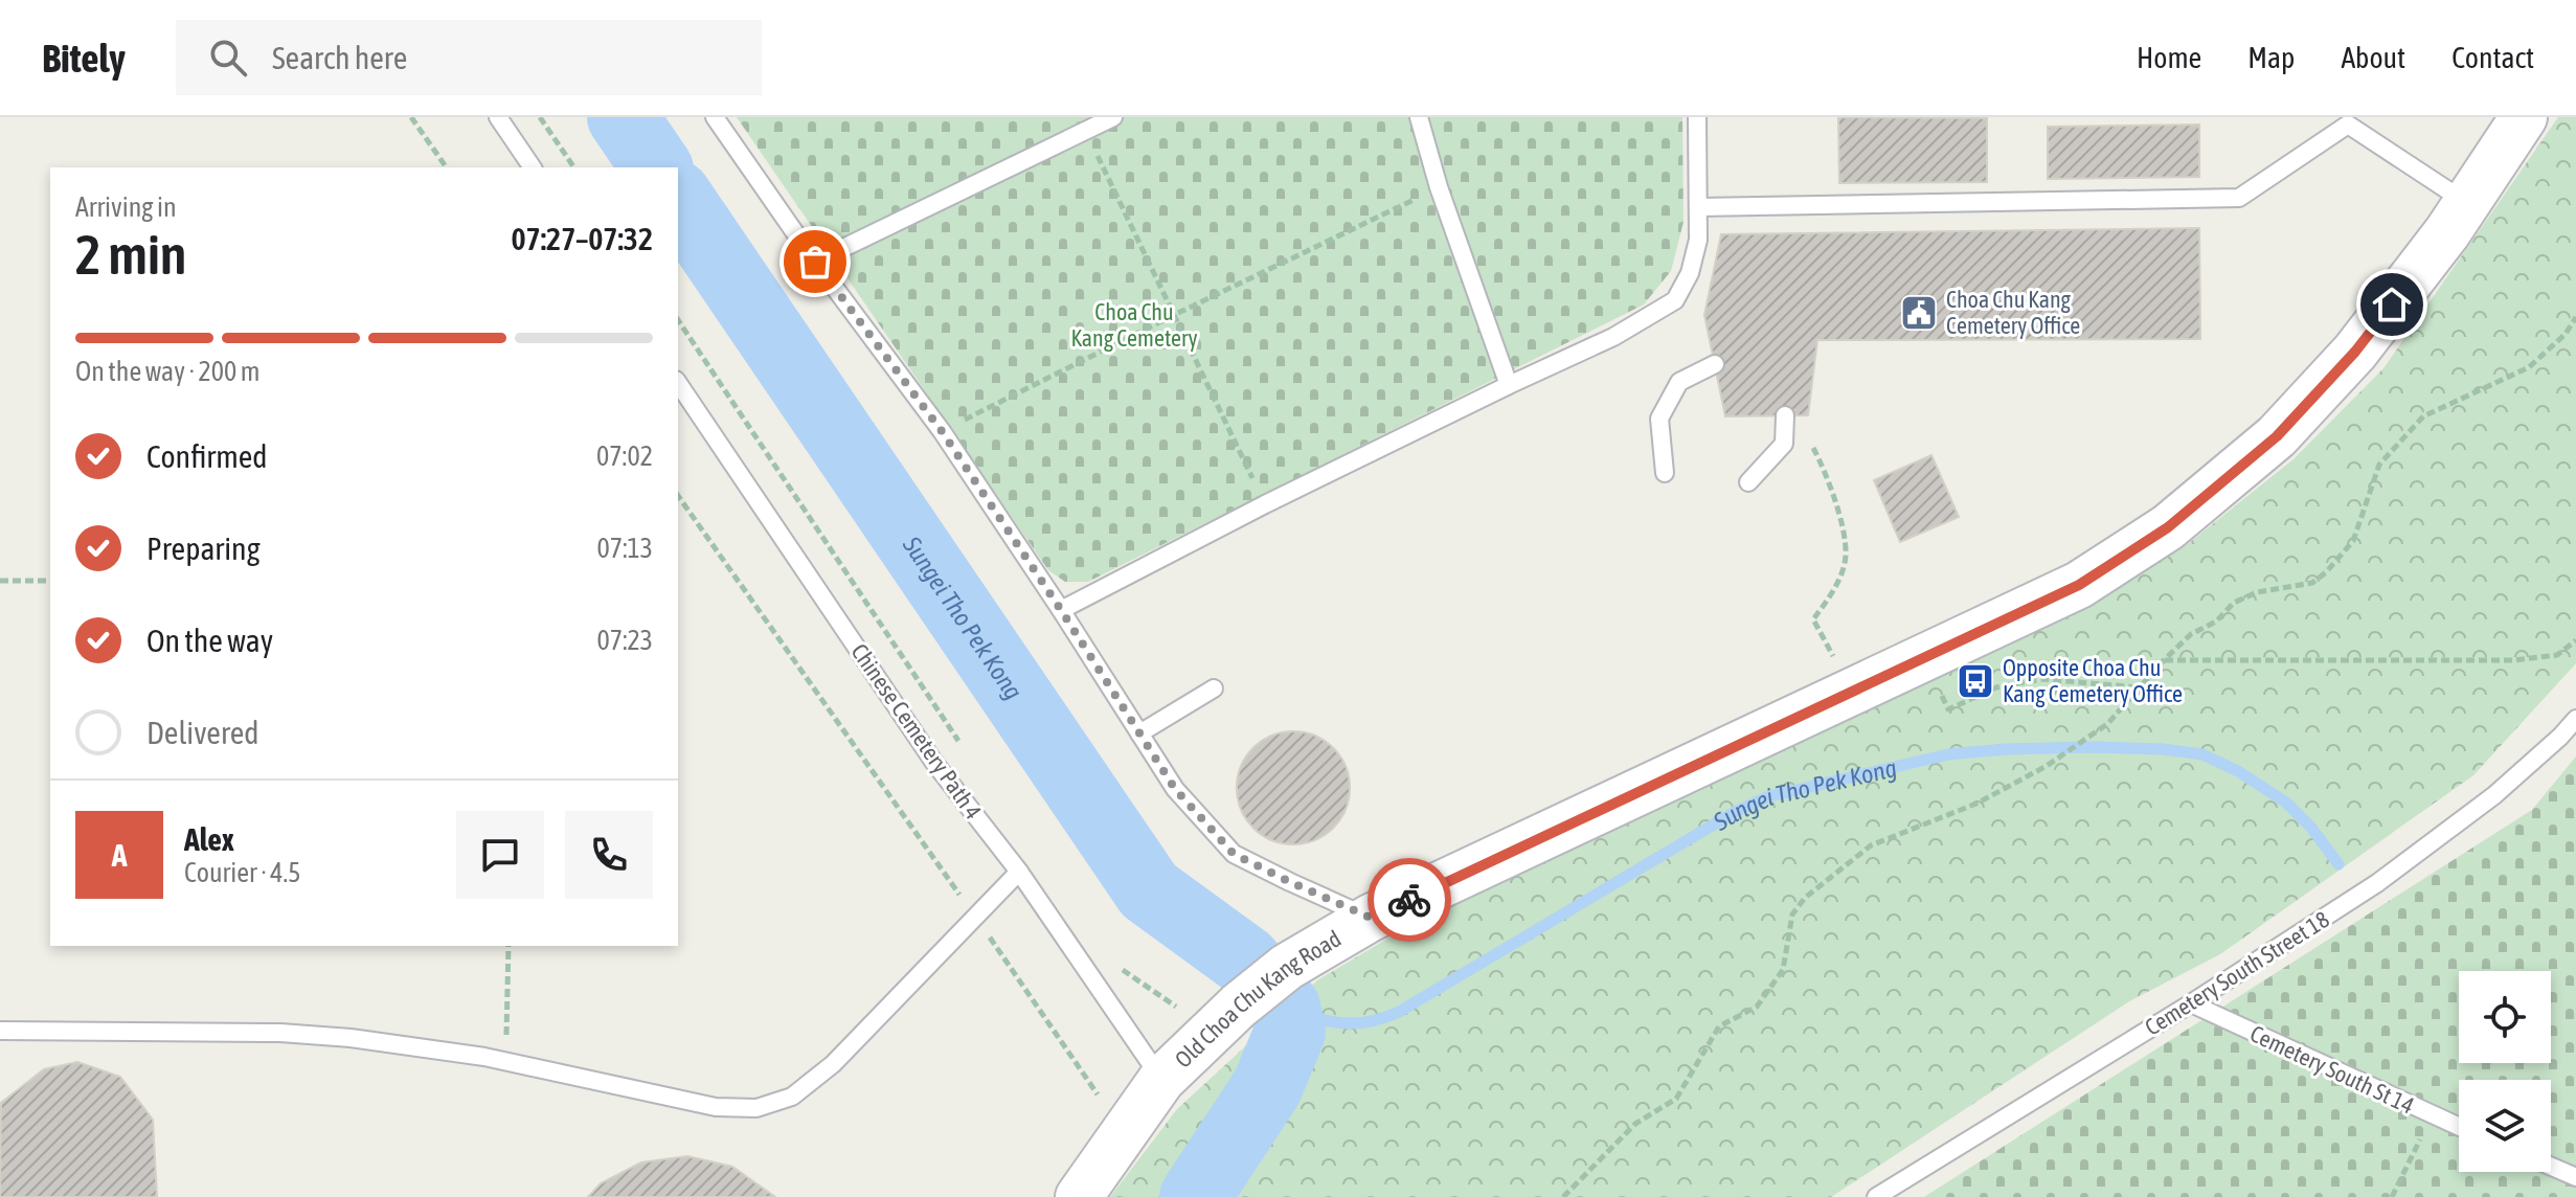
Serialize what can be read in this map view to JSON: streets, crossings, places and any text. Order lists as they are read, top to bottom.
{
  "streets": {
    "street": ["Old Choa Chu Kang Road"],
    "lane": ["Chinese Cemetery Path 4", "Cemetery South Street 18", "Cemetery South St 14"]
  },
  "crossings": [
    ["Chinese Cemetery Path 4", "Old Choa Chu Kang Road"],
    ["Cemetery South Street 18", "Cemetery South St 14"]
  ],
  "water": ["Sungei Tho Pek Kong"],
  "parks": ["Choa Chu Kang Cemetery"],
  "places": {
    "public building": ["Choa Chu Kang Cemetery Office"],
    "bus stop": ["Opposite Choa Chu Kang Cemetery Office"]
  },
  "page": {
    "header": "Bitely",
    "search": "Search here",
    "nav": [
      "Home",
      "Map",
      "About",
      "Contact"
    ],
    "heading": ["2 min", "Arriving in", "07:27–07:32"],
    "panel": ["Alex", "Courier · 4.5"],
    "bar": "On the way · 200 m",
    "list": [
      ["Confirmed", "07:02"],
      ["Preparing", "07:13"],
      ["On the way", "07:23"],
      "Delivered"
    ],
    "round": "A"
  }
}
